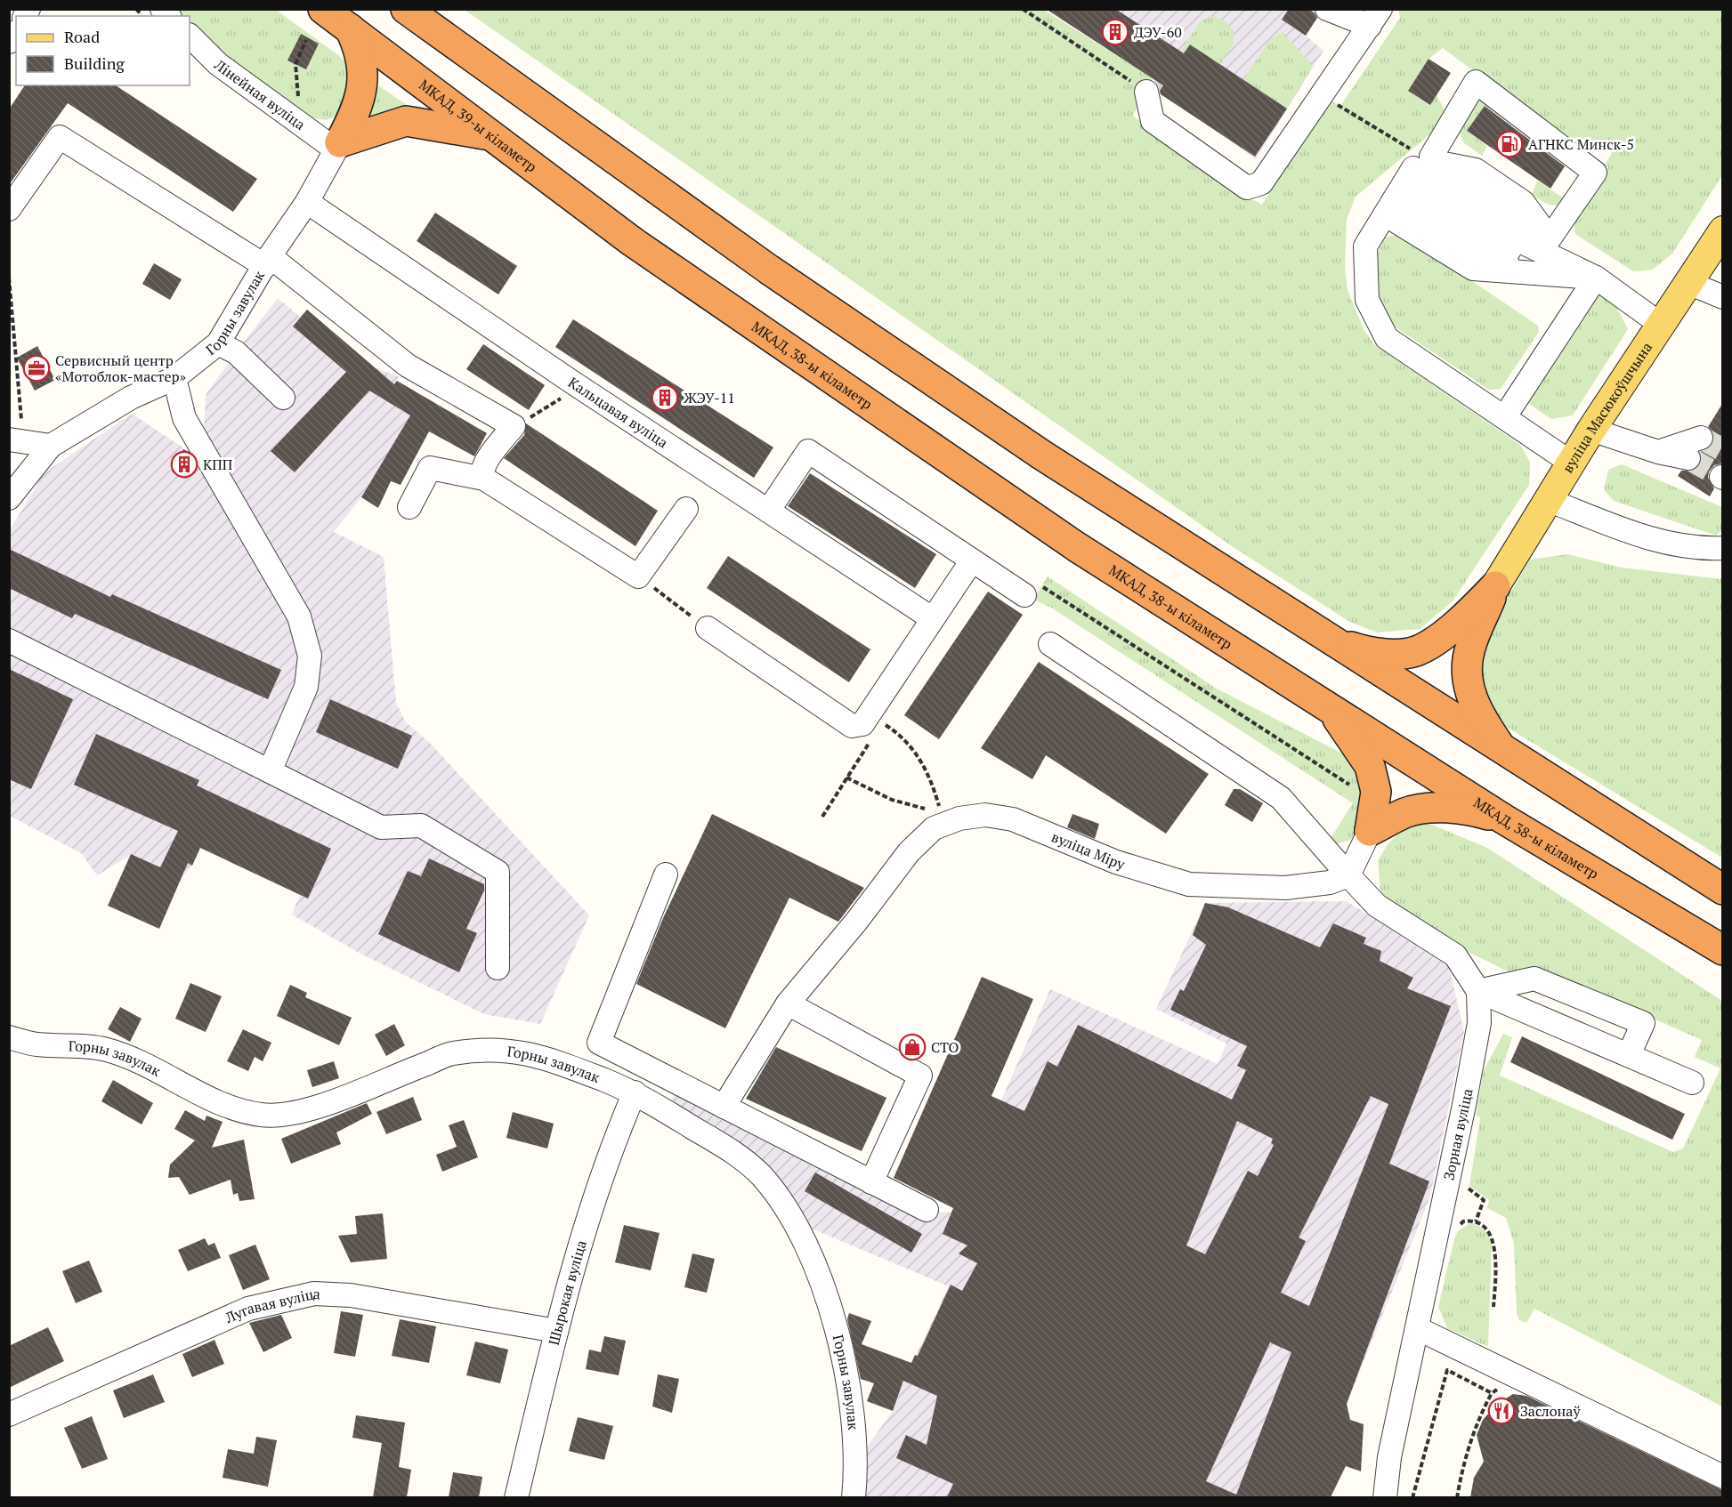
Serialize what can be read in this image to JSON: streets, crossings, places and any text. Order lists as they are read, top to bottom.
{
  "streets": {
    "highway": ["МКАД, 39-ы кіламетр", "МКАД, 38-ы кіламетр"],
    "main road": ["вуліца Масюкоўшчына"],
    "street": [
      "Лінейная вуліца",
      "Горны завулак",
      "Кальцавая вуліца",
      "вуліца Міру",
      "Зорная вуліца",
      "Шырокая вуліца",
      "Лугавая вуліца"
    ]
  },
  "crossings": [
    ["Лінейная вуліца", "Горны завулак"],
    ["МКАД, 39-ы кіламетр", "МКАД, 38-ы кіламетр"],
    ["Горны завулак", "Кальцавая вуліца"],
    ["Горны завулак", "Шырокая вуліца"],
    ["вуліца Міру", "Зорная вуліца"],
    ["Шырокая вуліца", "Лугавая вуліца"]
  ],
  "places": {
    "building": ["ДЭУ-60", "ЖЭУ-11", "КПП"],
    "fuel station": ["АГНКС Минск-5"],
    "office": ["Сервисный центр «Мотоблок-мастер»"],
    "shop": ["СТО"],
    "restaurant": ["Заслонаў"]
  },
  "legend": ["Road", "Building"]
}
